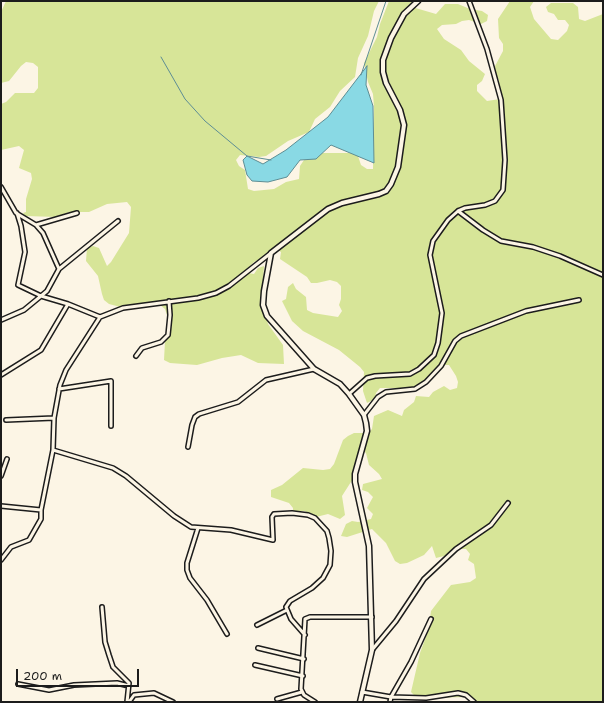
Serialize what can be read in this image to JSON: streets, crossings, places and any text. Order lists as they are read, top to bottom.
{
  "scale_bar": "200 m"
}
